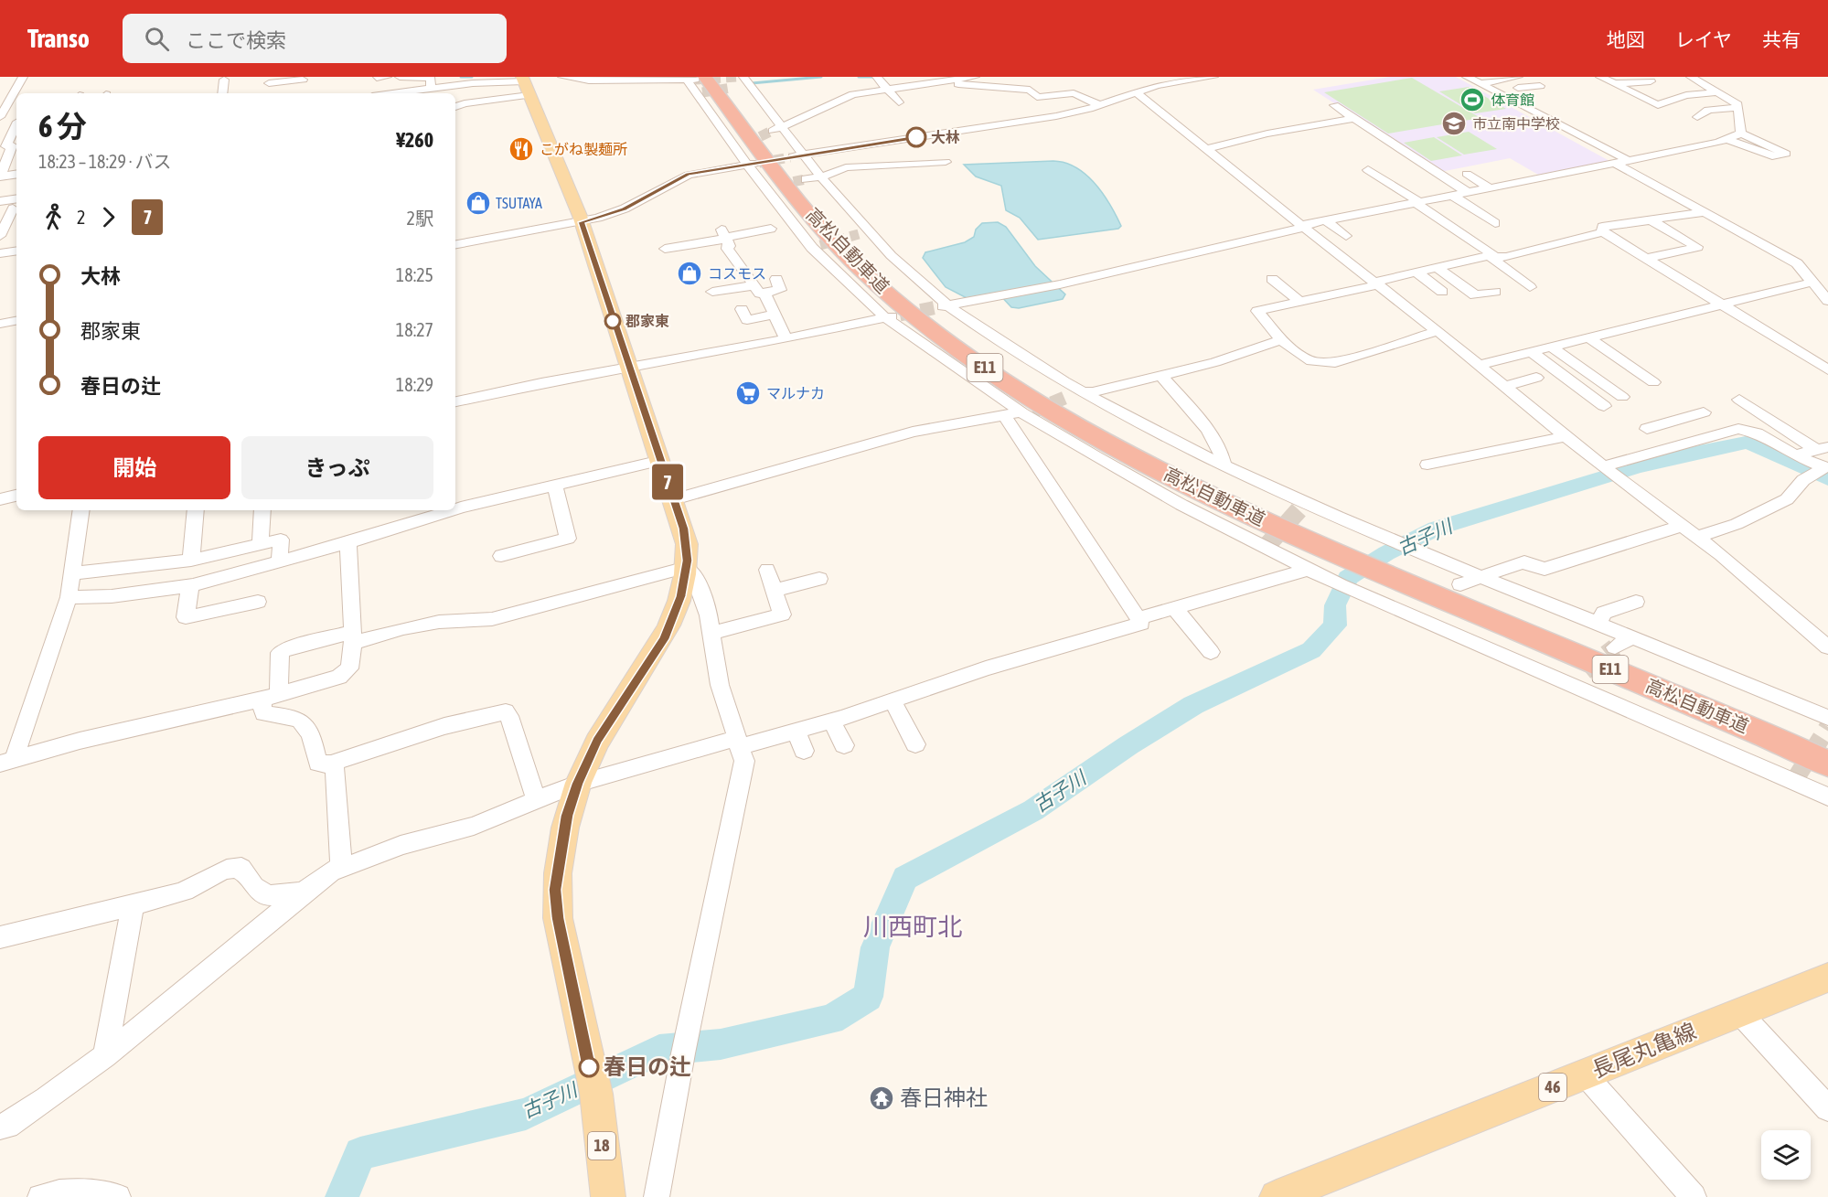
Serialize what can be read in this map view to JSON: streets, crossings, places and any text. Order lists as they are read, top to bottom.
{
  "streets": {
    "highway": ["高松自動車道", "E11"],
    "main road": ["長尾丸亀線", "46", "18"]
  },
  "districts": ["川西町北"],
  "water": ["古子川"],
  "places": {
    "sports": ["体育館"],
    "school or university": ["市立南中学校"],
    "other": ["大林", "郡家東", "春日の辻"],
    "restaurant": ["こがね製麺所"],
    "shop": ["TSUTAYA", "コスモス"],
    "supermarket": ["マルナカ"],
    "temple": ["春日神社"]
  },
  "lines": ["bus line 7"],
  "page": {
    "header": "Transo",
    "search": "ここで検索",
    "nav": ["地図", "レイヤ", "共有"],
    "on_map": "7",
    "heading": ["6 分", "18:23 – 18:29 · バス", "¥260"],
    "legs": ["2", "7", "2駅"],
    "list": [
      {
        "name": "大林",
        "value": "18:25"
      },
      {
        "name": "郡家東",
        "value": "18:27"
      },
      {
        "name": "春日の辻",
        "value": "18:29"
      }
    ],
    "buttons": ["開始", "きっぷ"]
  }
}
